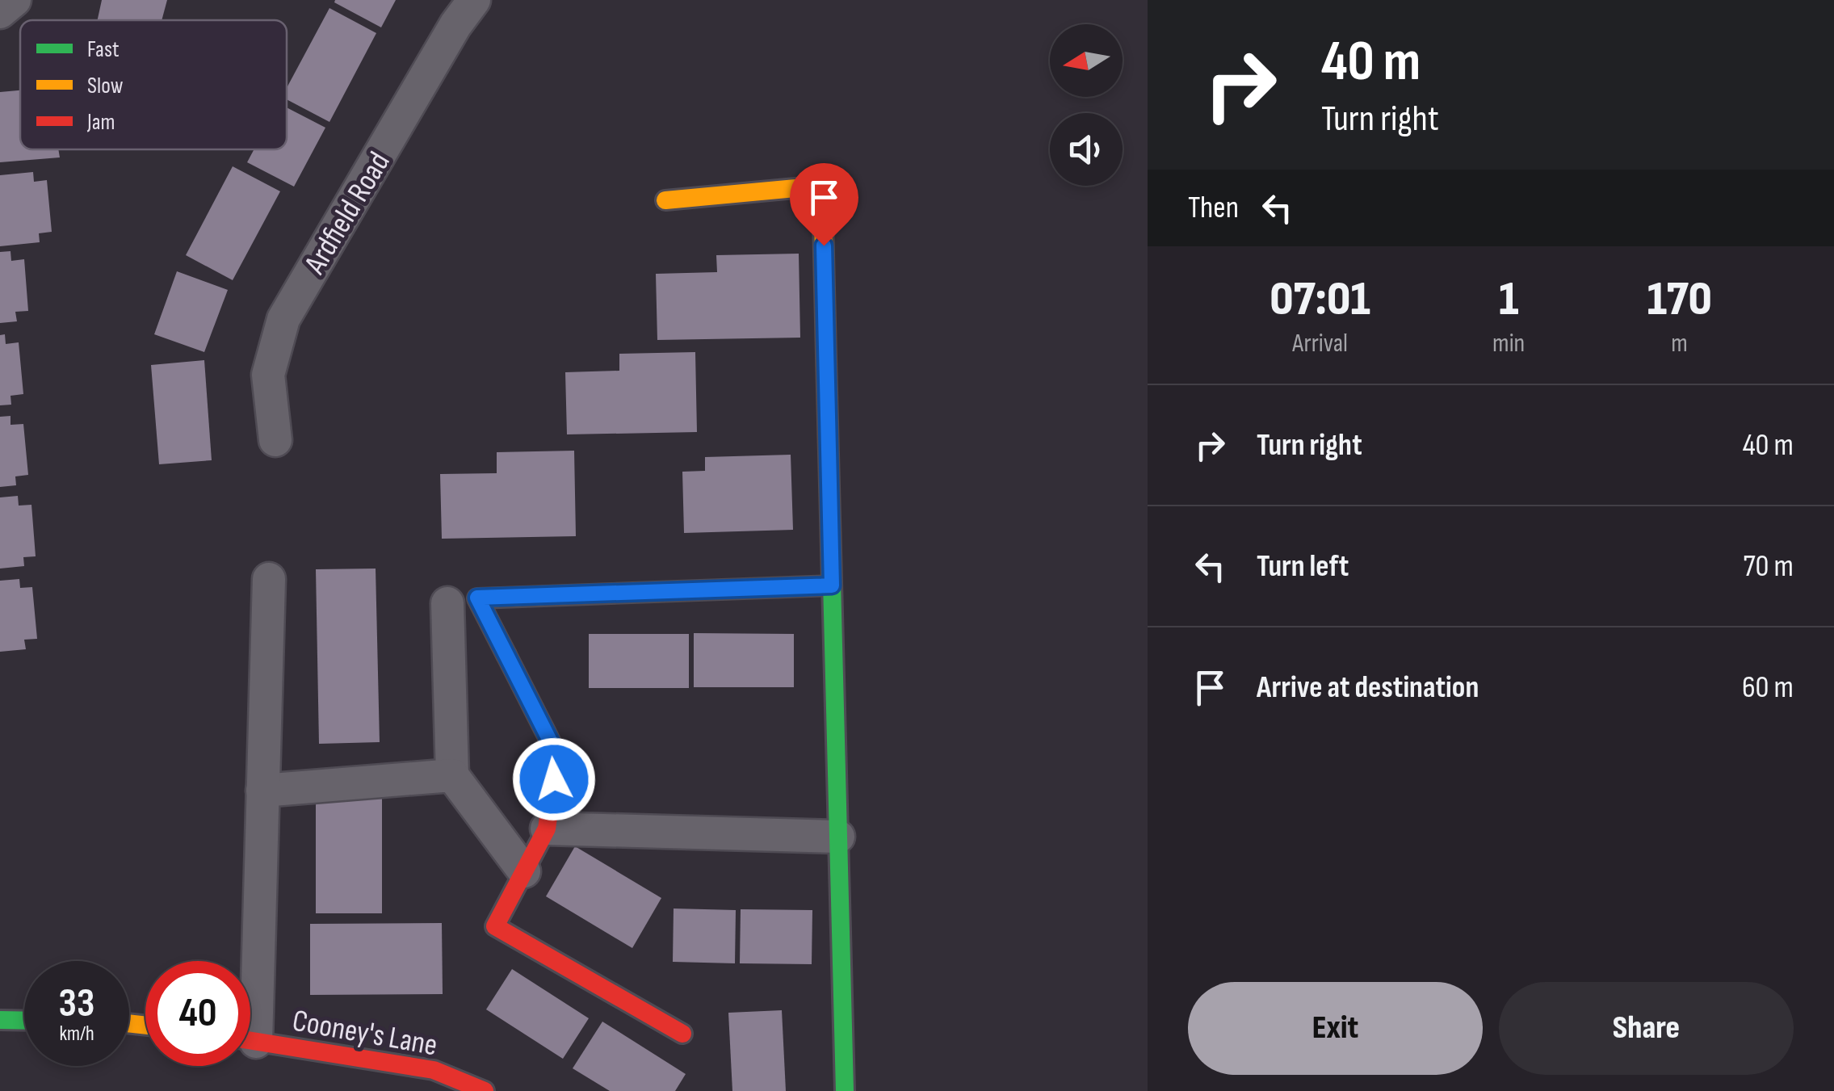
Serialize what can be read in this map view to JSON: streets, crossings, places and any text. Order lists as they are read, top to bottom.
{
  "streets": {
    "street": ["Ardfield Road", "Cooney's Lane"]
  },
  "legend": ["Fast", "Slow", "Jam"],
  "north": "left",
  "page": {
    "turn": ["40 m", "Turn right"],
    "then": "Then",
    "eta": [
      "07:01",
      "Arrival",
      "1",
      "min",
      "170",
      "m"
    ],
    "list": [
      {
        "name": "Turn right",
        "value": "40 m"
      },
      {
        "name": "Turn left",
        "value": "70 m"
      },
      {
        "name": "Arrive at destination",
        "value": "60 m"
      }
    ],
    "speed": "33 km/h",
    "limit": "40",
    "buttons": ["Exit", "Share"]
  }
}
